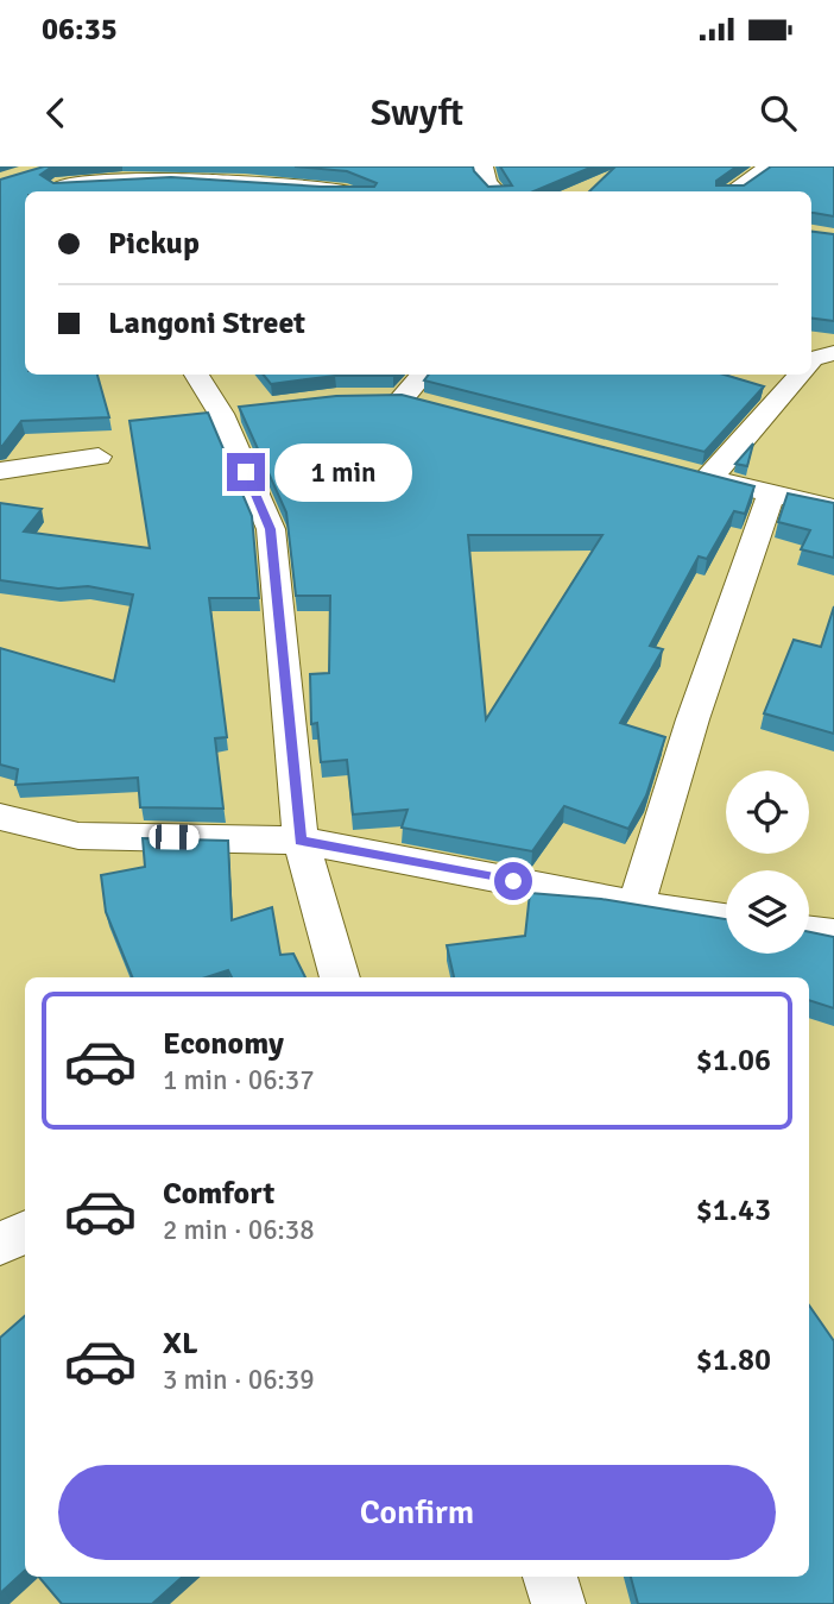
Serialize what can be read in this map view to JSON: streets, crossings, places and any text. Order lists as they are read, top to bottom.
{
  "page": {
    "status": "06:35",
    "header": "Swyft",
    "banner": ["Pickup", "Langoni Street"],
    "bubble": "1 min",
    "list": [
      {
        "name": "Economy",
        "note": "1 min · 06:37",
        "value": "$1.06"
      },
      {
        "name": "Comfort",
        "note": "2 min · 06:38",
        "value": "$1.43"
      },
      {
        "name": "XL",
        "note": "3 min · 06:39",
        "value": "$1.80"
      }
    ],
    "buttons": "Confirm"
  }
}
